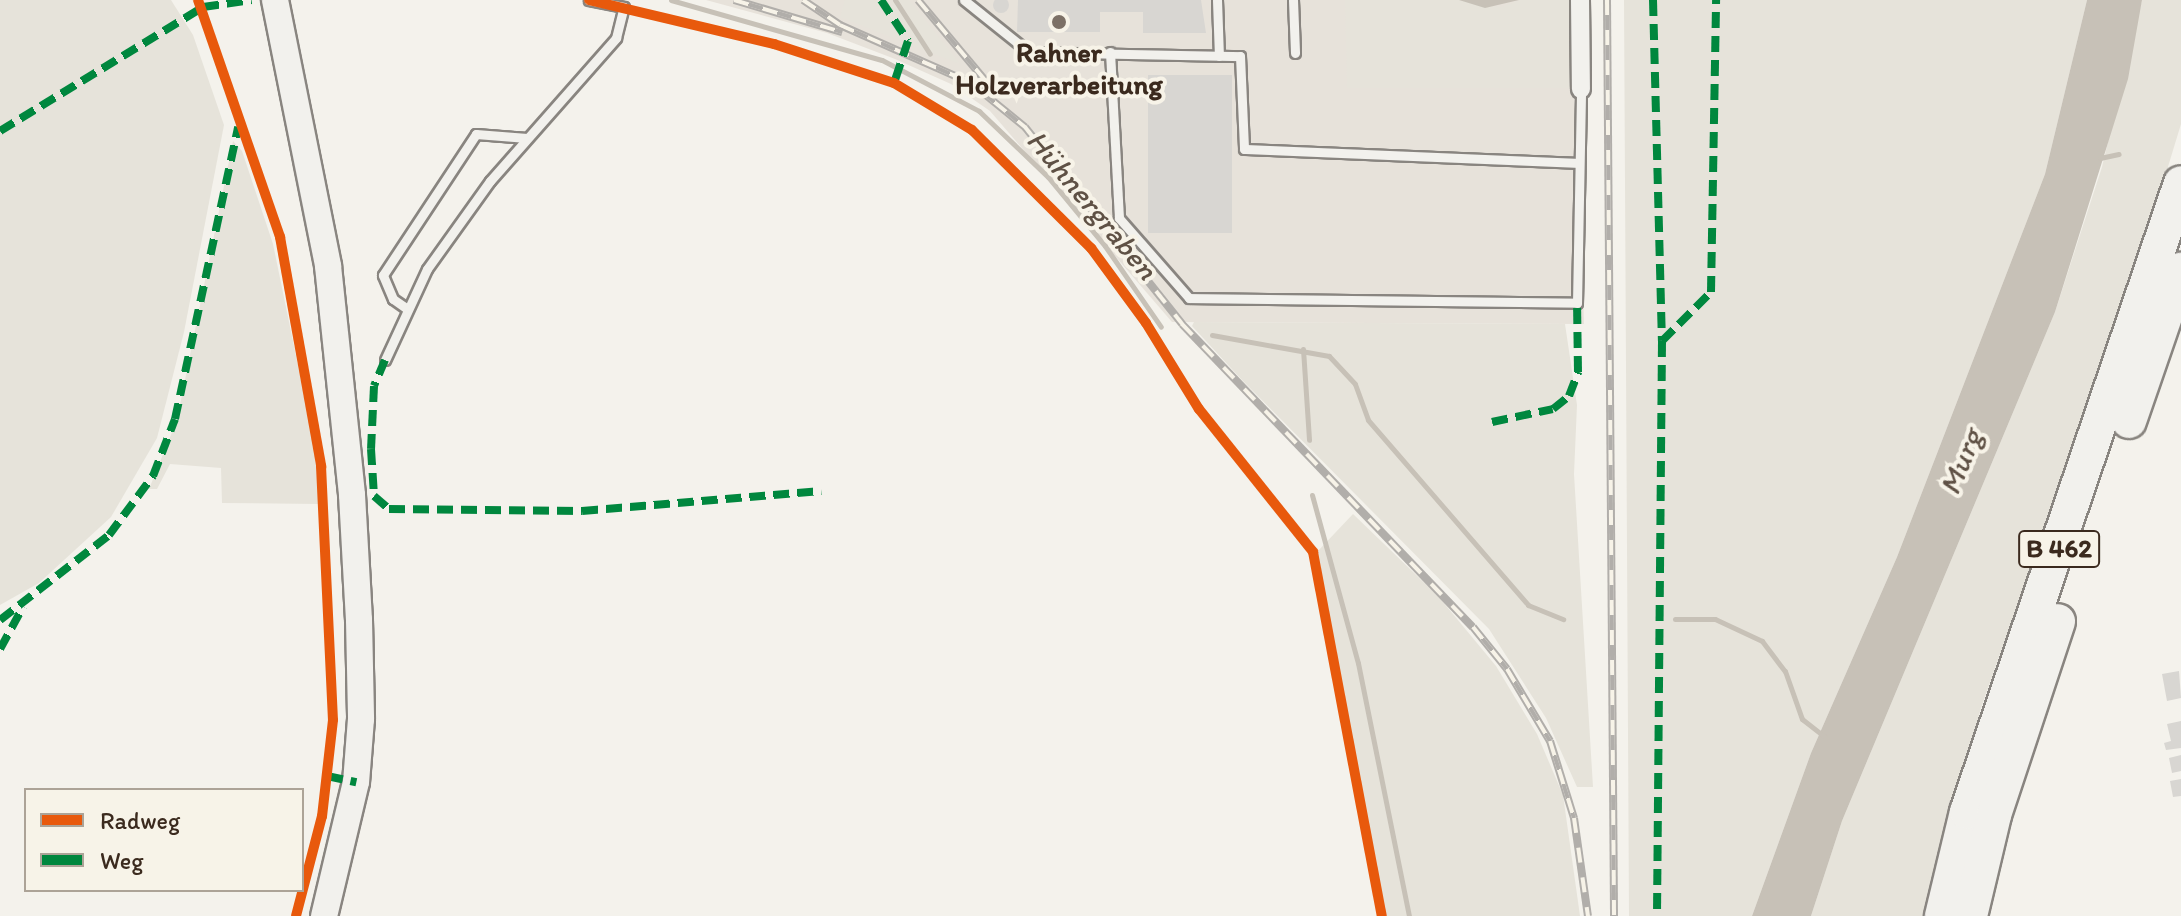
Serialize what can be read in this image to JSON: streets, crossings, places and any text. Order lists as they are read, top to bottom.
{
  "streets": {
    "highway": ["B 462"]
  },
  "water": ["Hühnergraben", "Murg"],
  "places": ["Rahner Holzverarbeitung"],
  "legend": ["Radweg", "Weg"]
}
